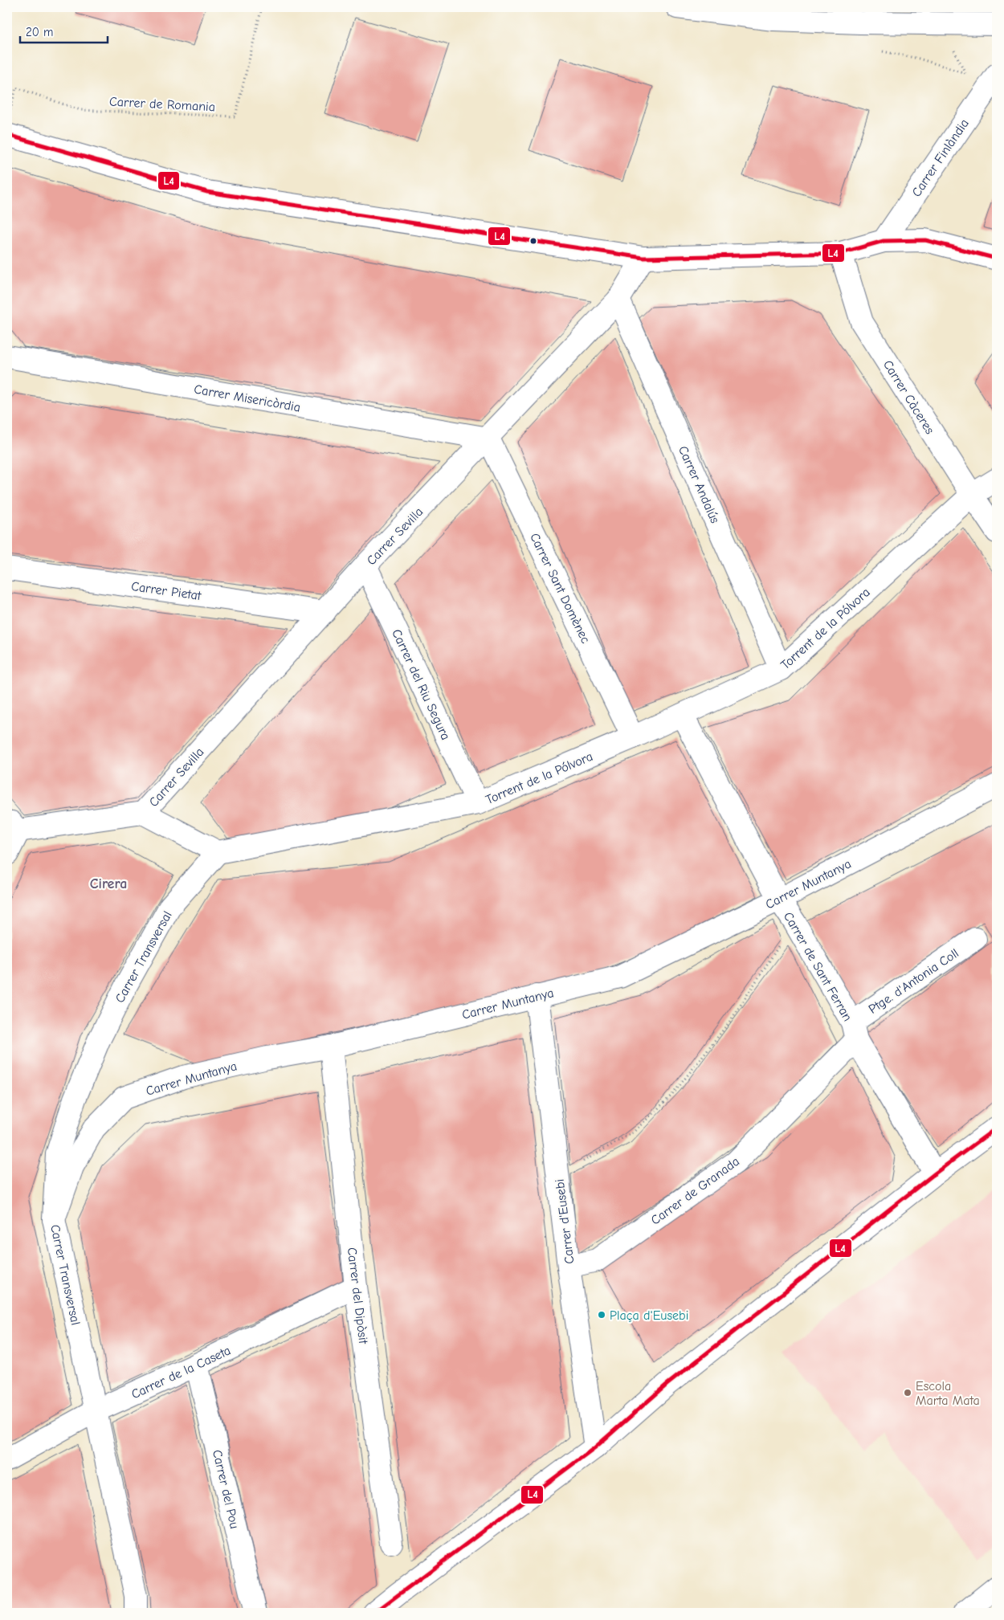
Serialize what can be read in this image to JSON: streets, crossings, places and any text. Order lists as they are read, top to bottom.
{
  "streets": {
    "street": [
      "Carrer Finlàndia",
      "Carrer Càceres",
      "Carrer Misericòrdia",
      "Carrer Andalús",
      "Carrer Sevilla",
      "Carrer Sant Domènec",
      "Carrer Pietat",
      "Torrent de la Pólvora",
      "Carrer del Riu Segura",
      "Carrer Muntanya",
      "Carrer Transversal",
      "Carrer de Sant Ferran",
      "Ptge. d'Antonia Coll",
      "Carrer de Granada",
      "Carrer d'Eusebi",
      "Carrer del Dipòsit",
      "Carrer de la Caseta",
      "Carrer del Pou"
    ],
    "path": ["Carrer de Romania"]
  },
  "crossings": [
    ["Carrer Càceres", "Torrent de la Pólvora"],
    ["Carrer Misericòrdia", "Carrer Sevilla"],
    ["Carrer Misericòrdia", "Carrer Sant Domènec"],
    ["Carrer Andalús", "Carrer Sevilla"],
    ["Carrer Andalús", "Torrent de la Pólvora"],
    ["Carrer Sevilla", "Carrer Sant Domènec"],
    ["Carrer Sevilla", "Carrer Pietat"],
    ["Carrer Sevilla", "Carrer del Riu Segura"],
    ["Carrer Sant Domènec", "Torrent de la Pólvora"],
    ["Torrent de la Pólvora", "Carrer del Riu Segura"],
    ["Torrent de la Pólvora", "Carrer Transversal"],
    ["Torrent de la Pólvora", "Carrer de Sant Ferran"],
    ["Carrer Muntanya", "Carrer Transversal"],
    ["Carrer Muntanya", "Carrer de Sant Ferran"],
    ["Carrer Muntanya", "Carrer d'Eusebi"],
    ["Carrer Muntanya", "Carrer del Dipòsit"],
    ["Carrer Transversal", "Carrer de la Caseta"],
    ["Carrer de Sant Ferran", "Ptge. d'Antonia Coll"],
    ["Carrer de Sant Ferran", "Carrer de Granada"],
    ["Ptge. d'Antonia Coll", "Carrer de Granada"],
    ["Carrer de Granada", "Carrer d'Eusebi"],
    ["Carrer del Dipòsit", "Carrer de la Caseta"],
    ["Carrer de la Caseta", "Carrer del Pou"]
  ],
  "districts": ["Cirera"],
  "places": ["Plaça d'Eusebi", "Escola Marta Mata"],
  "lines": ["transit line L4"],
  "scale_bar": "20 m"
}
